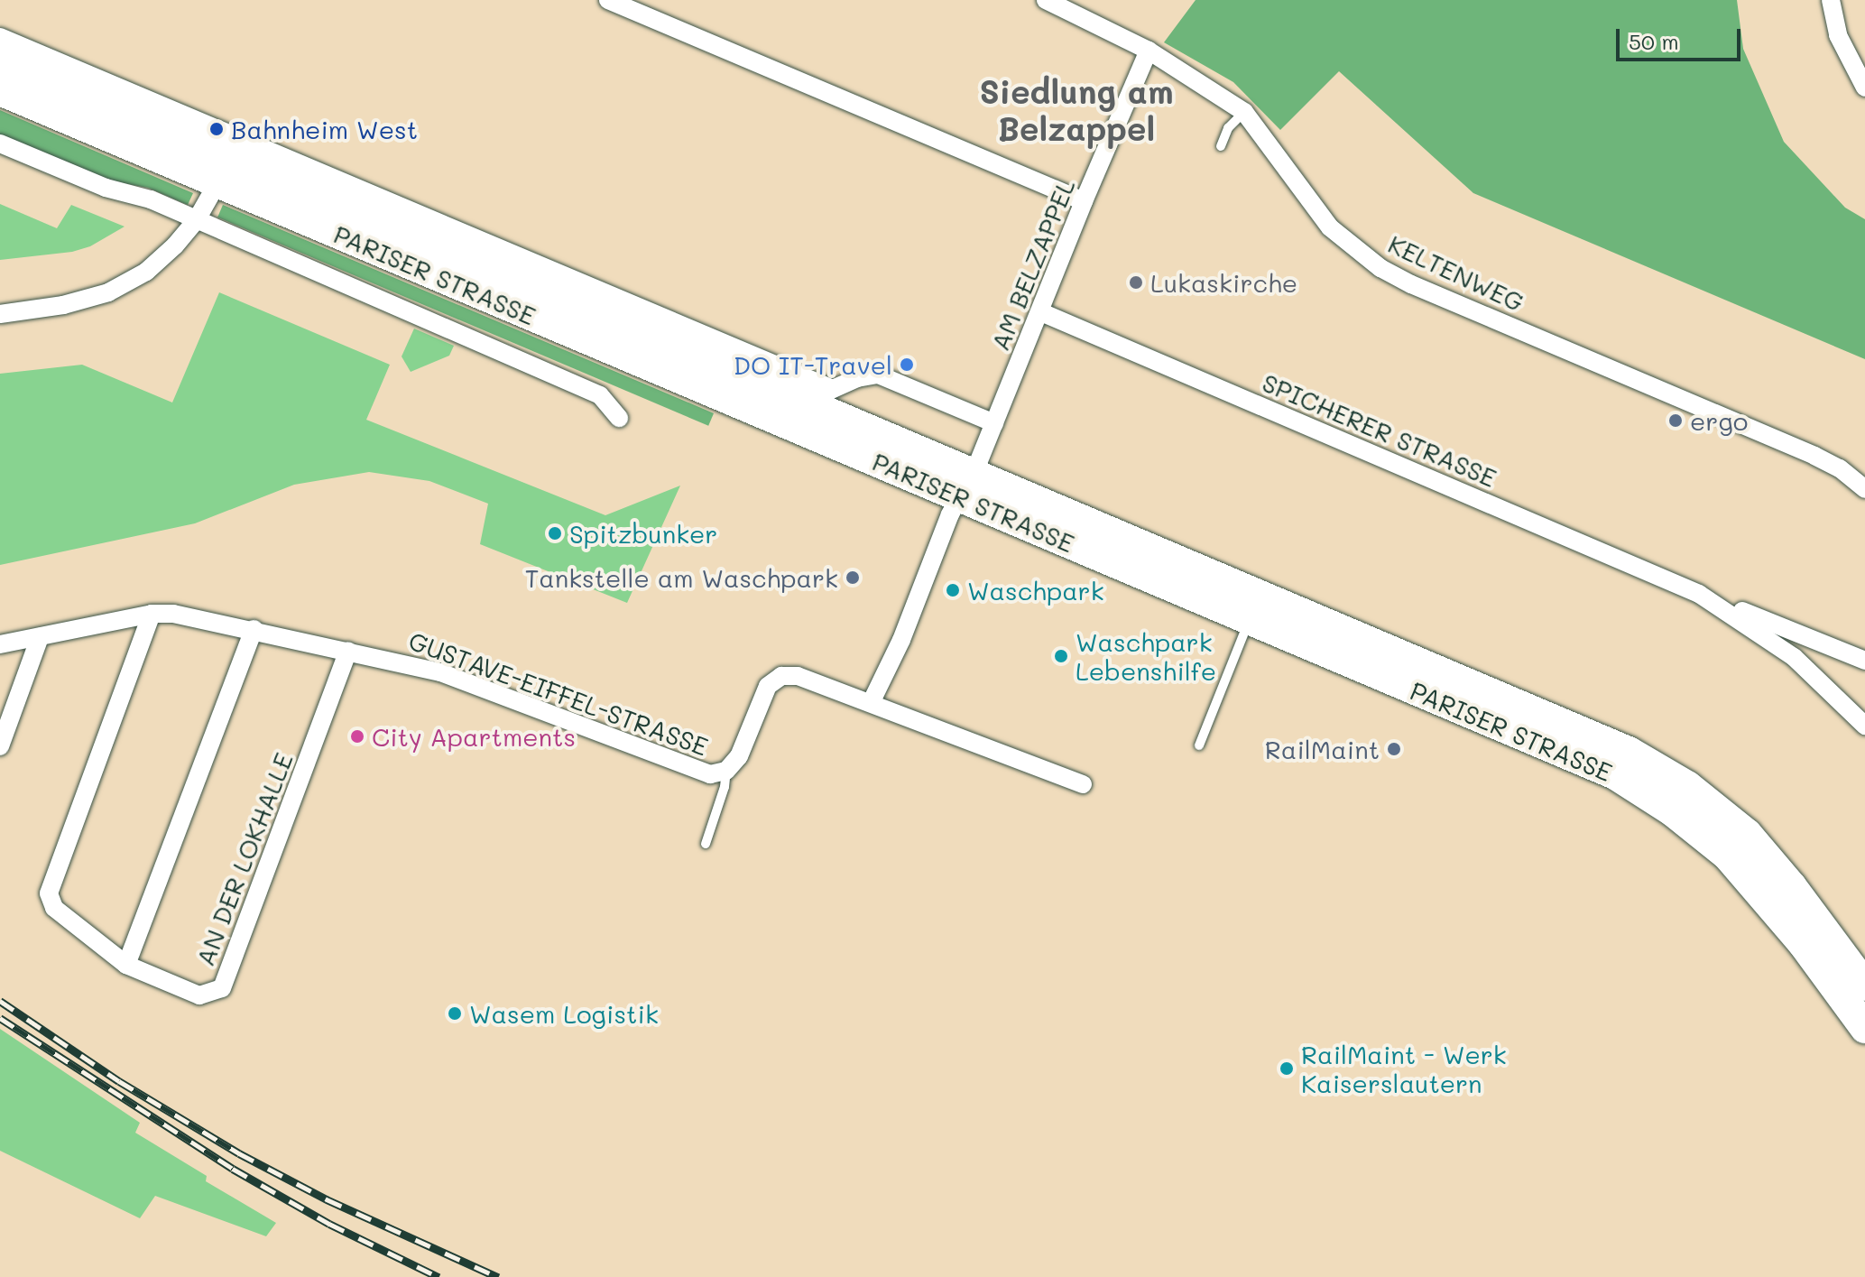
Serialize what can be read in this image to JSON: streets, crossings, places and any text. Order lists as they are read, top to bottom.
{
  "streets": {
    "main road": ["PARISER STRASSE"],
    "street": [
      "AM BELZAPPEL",
      "KELTENWEG",
      "SPICHERER STRASSE",
      "GUSTAVE-EIFFEL-STRASSE",
      "AN DER LOKHALLE"
    ]
  },
  "crossings": [
    ["AM BELZAPPEL", "KELTENWEG"],
    ["AM BELZAPPEL", "PARISER STRASSE"],
    ["AM BELZAPPEL", "SPICHERER STRASSE"],
    ["GUSTAVE-EIFFEL-STRASSE", "AN DER LOKHALLE"]
  ],
  "districts": ["Siedlung am Belzappel"],
  "places": [
    "Bahnheim West",
    "Lukaskirche",
    "DO IT-Travel",
    "ergo",
    "Spitzbunker",
    "Tankstelle am Waschpark",
    "Waschpark",
    "Waschpark Lebenshilfe",
    "City Apartments",
    "RailMaint",
    "Wasem Logistik",
    "RailMaint - Werk Kaiserslautern"
  ],
  "scale_bar": "50 m"
}
